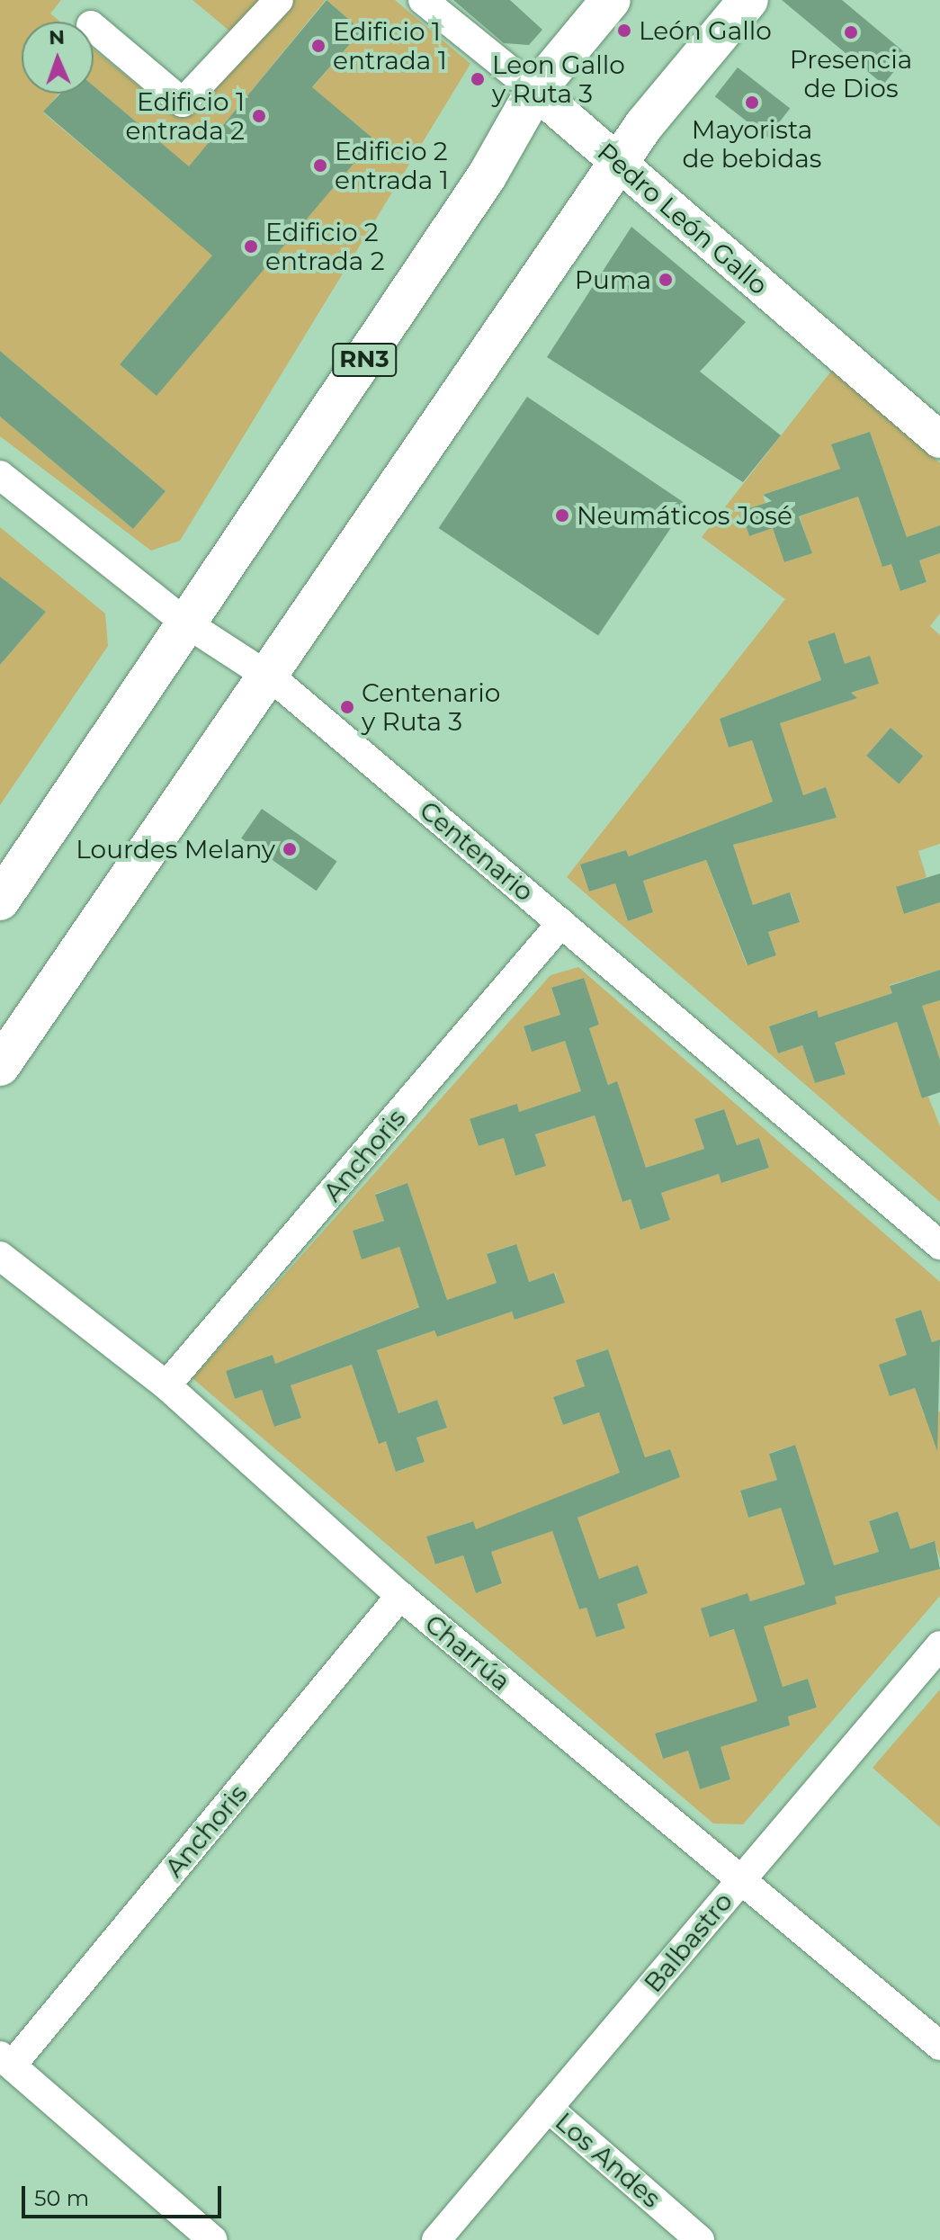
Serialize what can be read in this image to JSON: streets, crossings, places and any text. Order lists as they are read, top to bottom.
{
  "streets": {
    "highway": ["RN3"],
    "street": [
      "Pedro León Gallo",
      "Centenario",
      "Anchoris",
      "Charrúa",
      "Balbastro",
      "Los Andes"
    ]
  },
  "crossings": [
    ["Pedro León Gallo", "RN3"],
    ["RN3", "Centenario"],
    ["Centenario", "Anchoris"],
    ["Anchoris", "Charrúa"],
    ["Charrúa", "Balbastro"],
    ["Balbastro", "Los Andes"]
  ],
  "places": [
    "León Gallo",
    "Presencia de Dios",
    "Edificio 1 entrada 1",
    "Leon Gallo y Ruta 3",
    "Mayorista de bebidas",
    "Edificio 1 entrada 2",
    "Edificio 2 entrada 1",
    "Edificio 2 entrada 2",
    "Puma",
    "Neumáticos José",
    "Centenario y Ruta 3",
    "Lourdes Melany"
  ],
  "scale_bar": "50 m",
  "north": "top"
}
